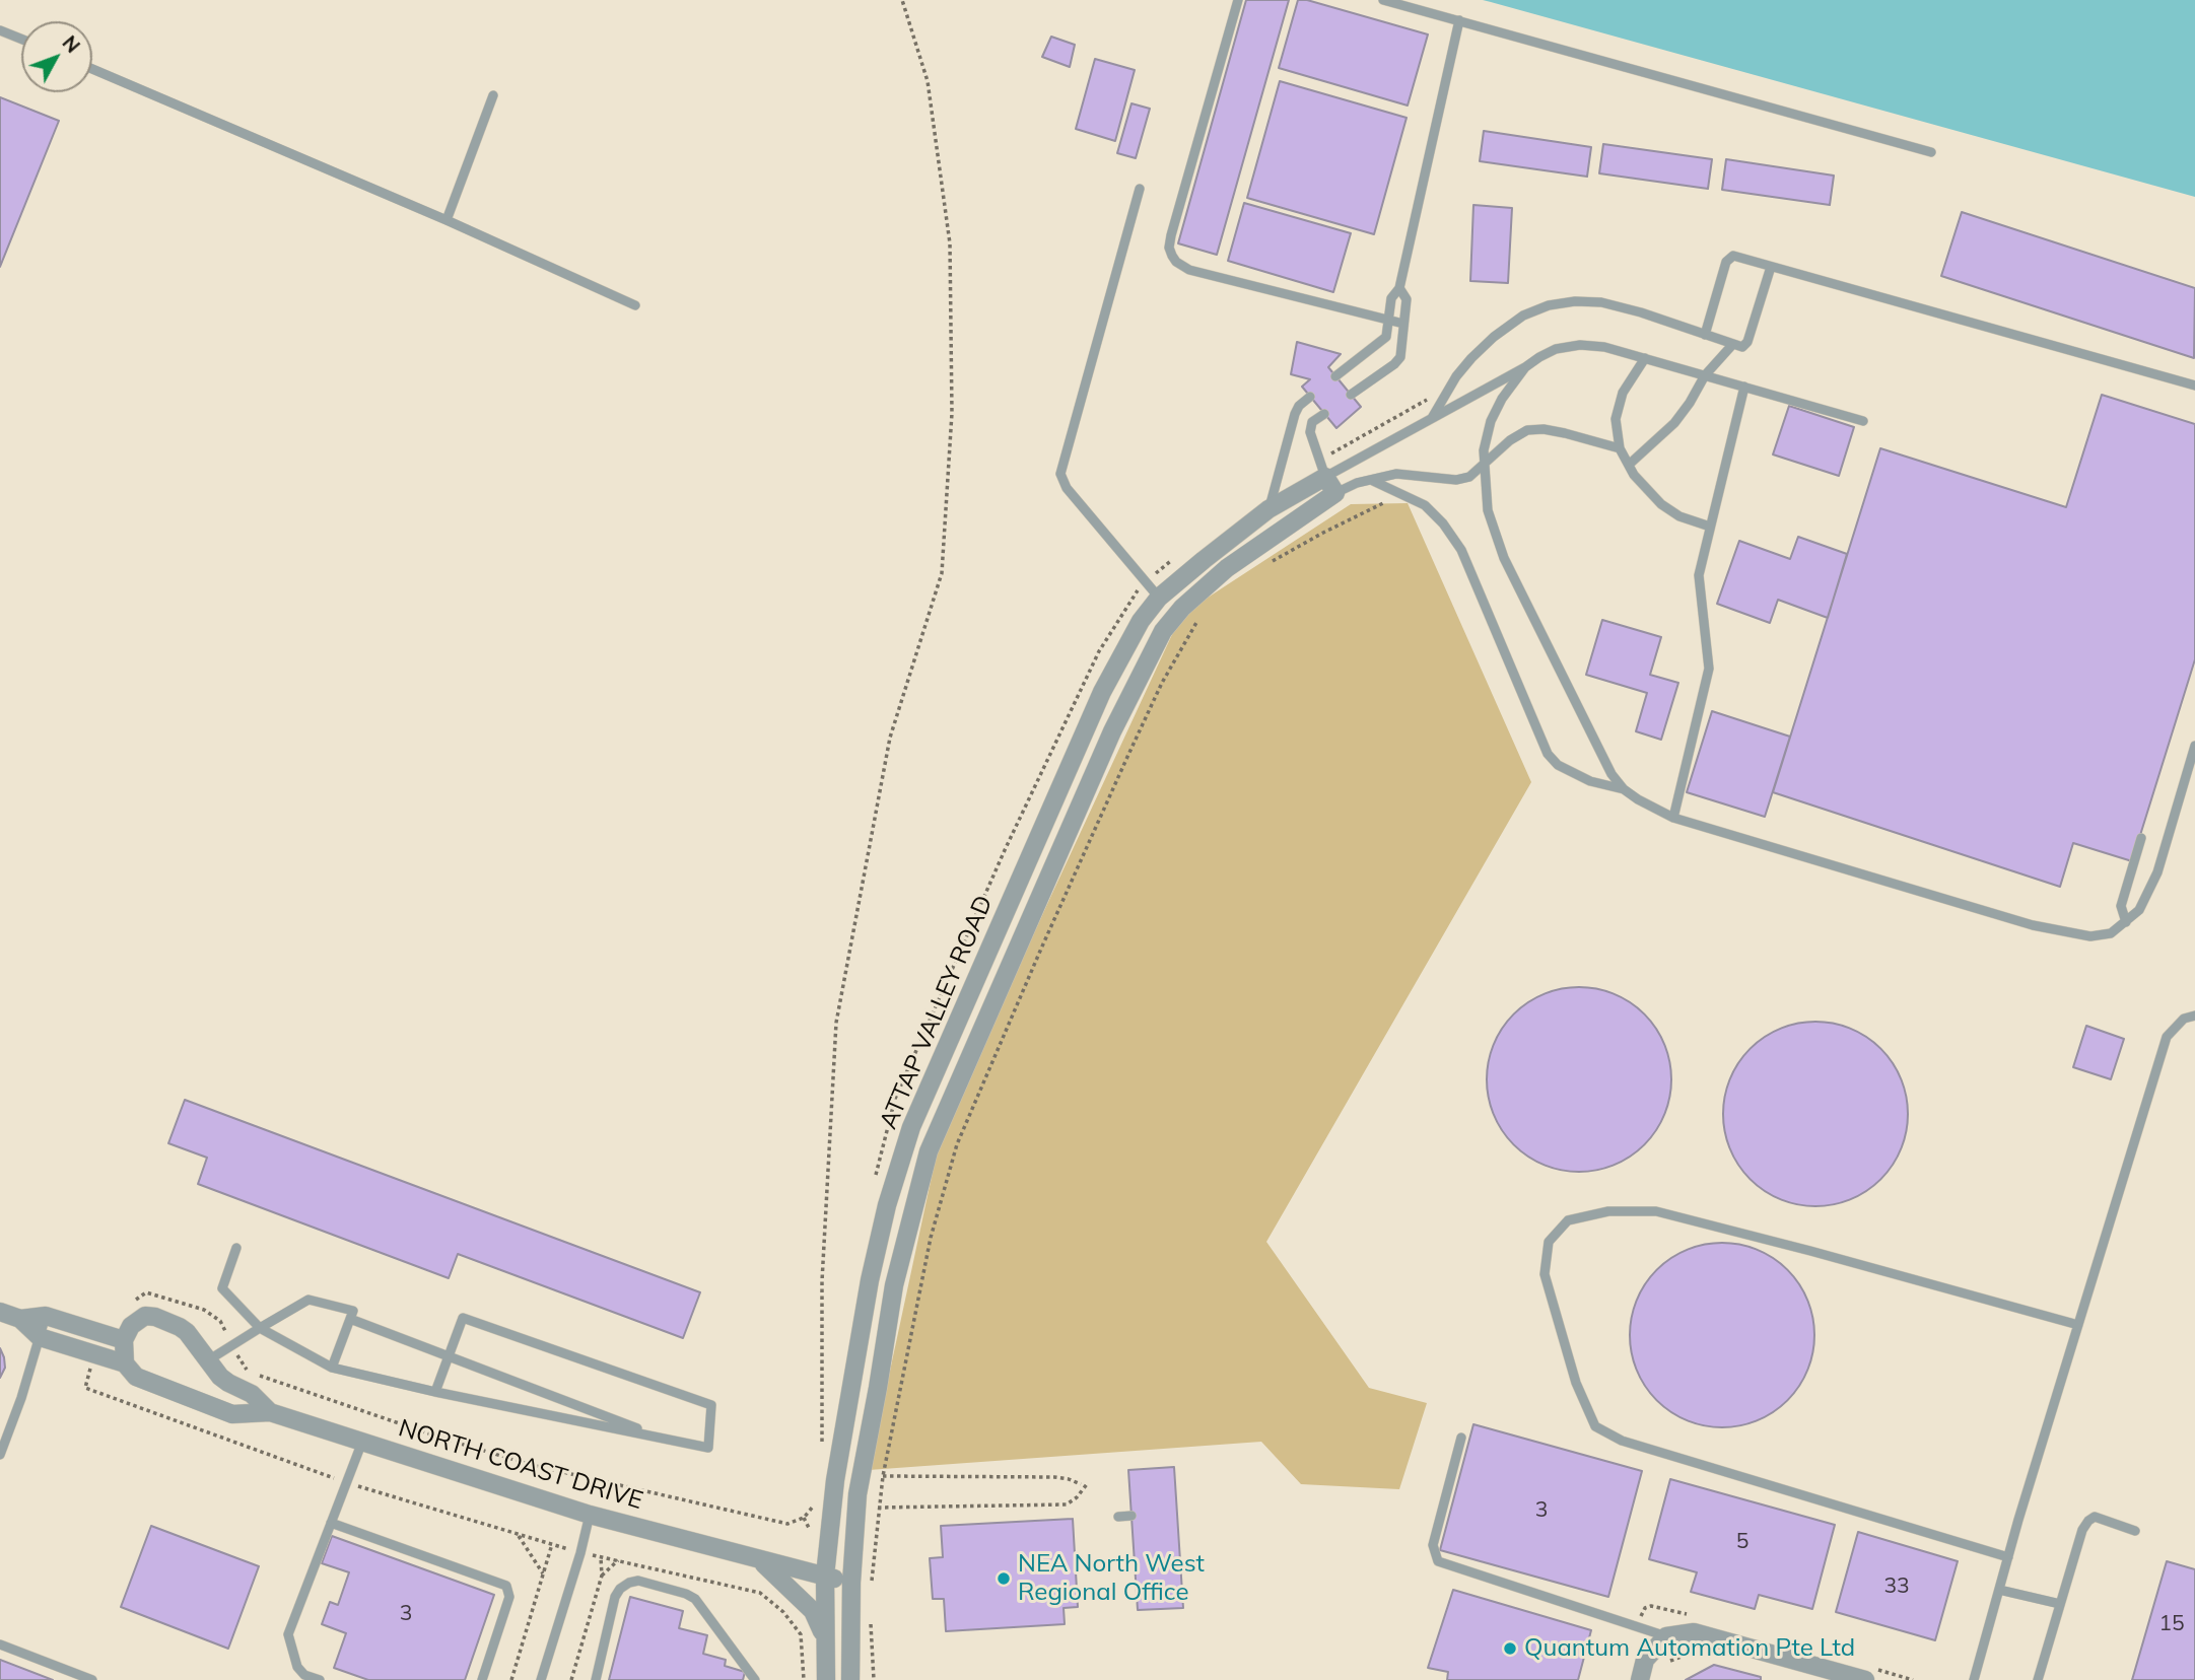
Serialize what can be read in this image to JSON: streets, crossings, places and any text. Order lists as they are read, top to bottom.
{
  "streets": {
    "street": ["ATTAP VALLEY ROAD", "NORTH COAST DRIVE"]
  },
  "crossings": [
    ["ATTAP VALLEY ROAD", "NORTH COAST DRIVE"]
  ],
  "places": ["NEA North West Regional Office", "Quantum Automation Pte Ltd"],
  "house_numbers": [
    "3",
    "5",
    "33",
    "3",
    "15"
  ],
  "north": "top right"
}
